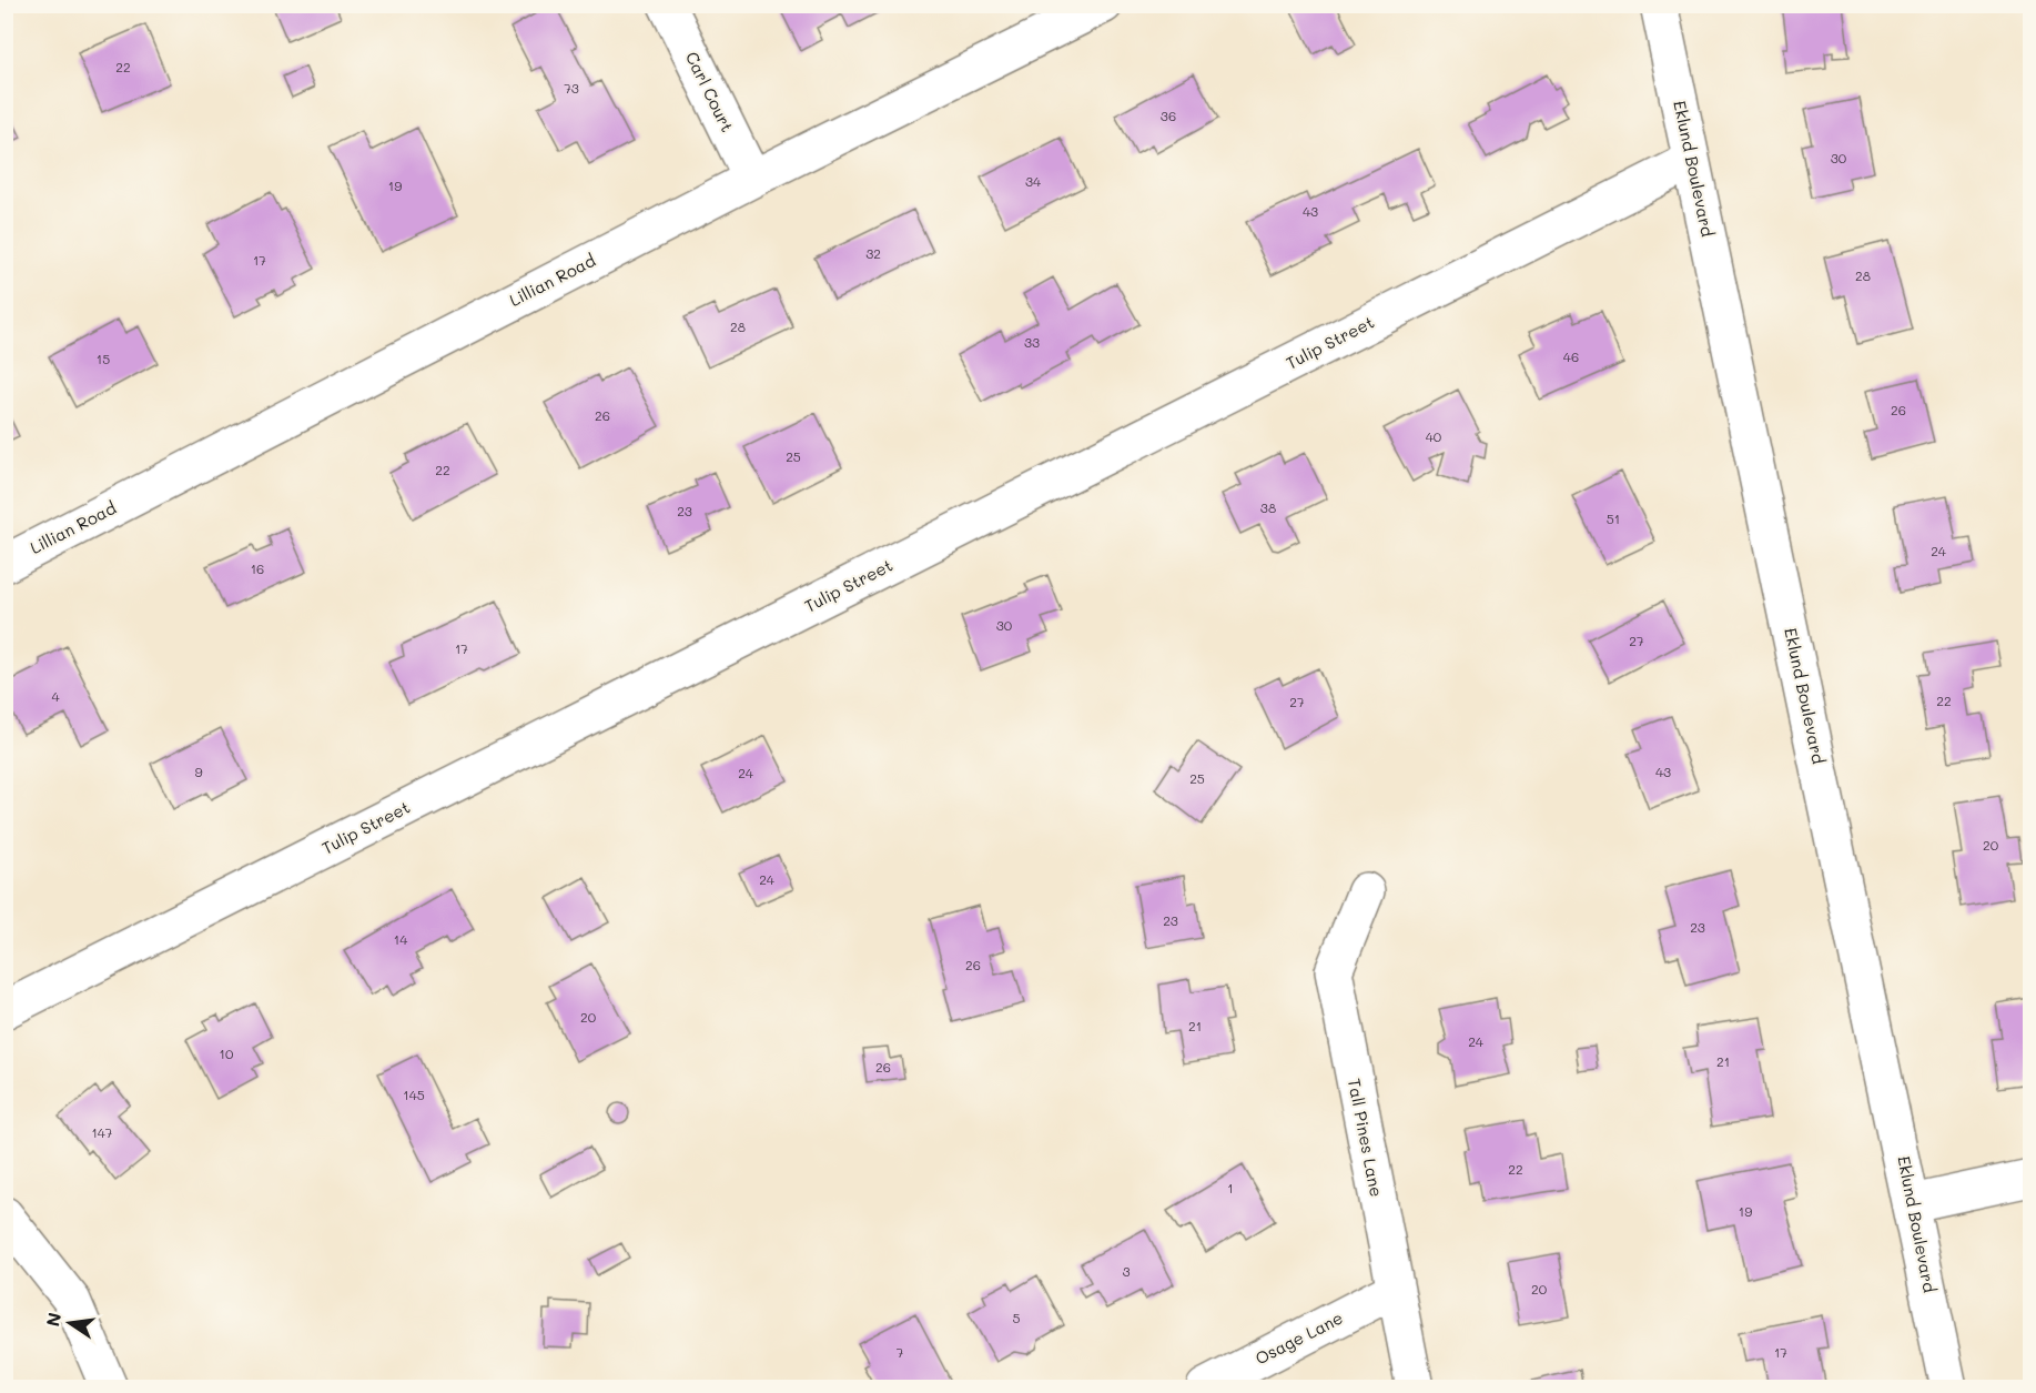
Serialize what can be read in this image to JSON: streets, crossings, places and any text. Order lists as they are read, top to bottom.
{
  "streets": {
    "street": [
      "Carl Court",
      "Eklund Boulevard",
      "Lillian Road",
      "Tulip Street",
      "Tall Pines Lane",
      "Osage Lane"
    ]
  },
  "crossings": [
    ["Carl Court", "Lillian Road"],
    ["Eklund Boulevard", "Tulip Street"],
    ["Tall Pines Lane", "Osage Lane"]
  ],
  "house_numbers": [
    "22",
    "73",
    "36",
    "30",
    "34",
    "19",
    "43",
    "32",
    "17",
    "28",
    "28",
    "33",
    "46",
    "15",
    "26",
    "26",
    "40",
    "25",
    "22",
    "38",
    "23",
    "51",
    "24",
    "16",
    "30",
    "27",
    "17",
    "4",
    "22",
    "27",
    "9",
    "43",
    "24",
    "25",
    "20",
    "24",
    "23",
    "23",
    "14",
    "26",
    "20",
    "21",
    "24",
    "10",
    "21",
    "26",
    "145",
    "147",
    "22",
    "1",
    "19",
    "3",
    "20",
    "5",
    "7",
    "17"
  ],
  "north": "left"
}
